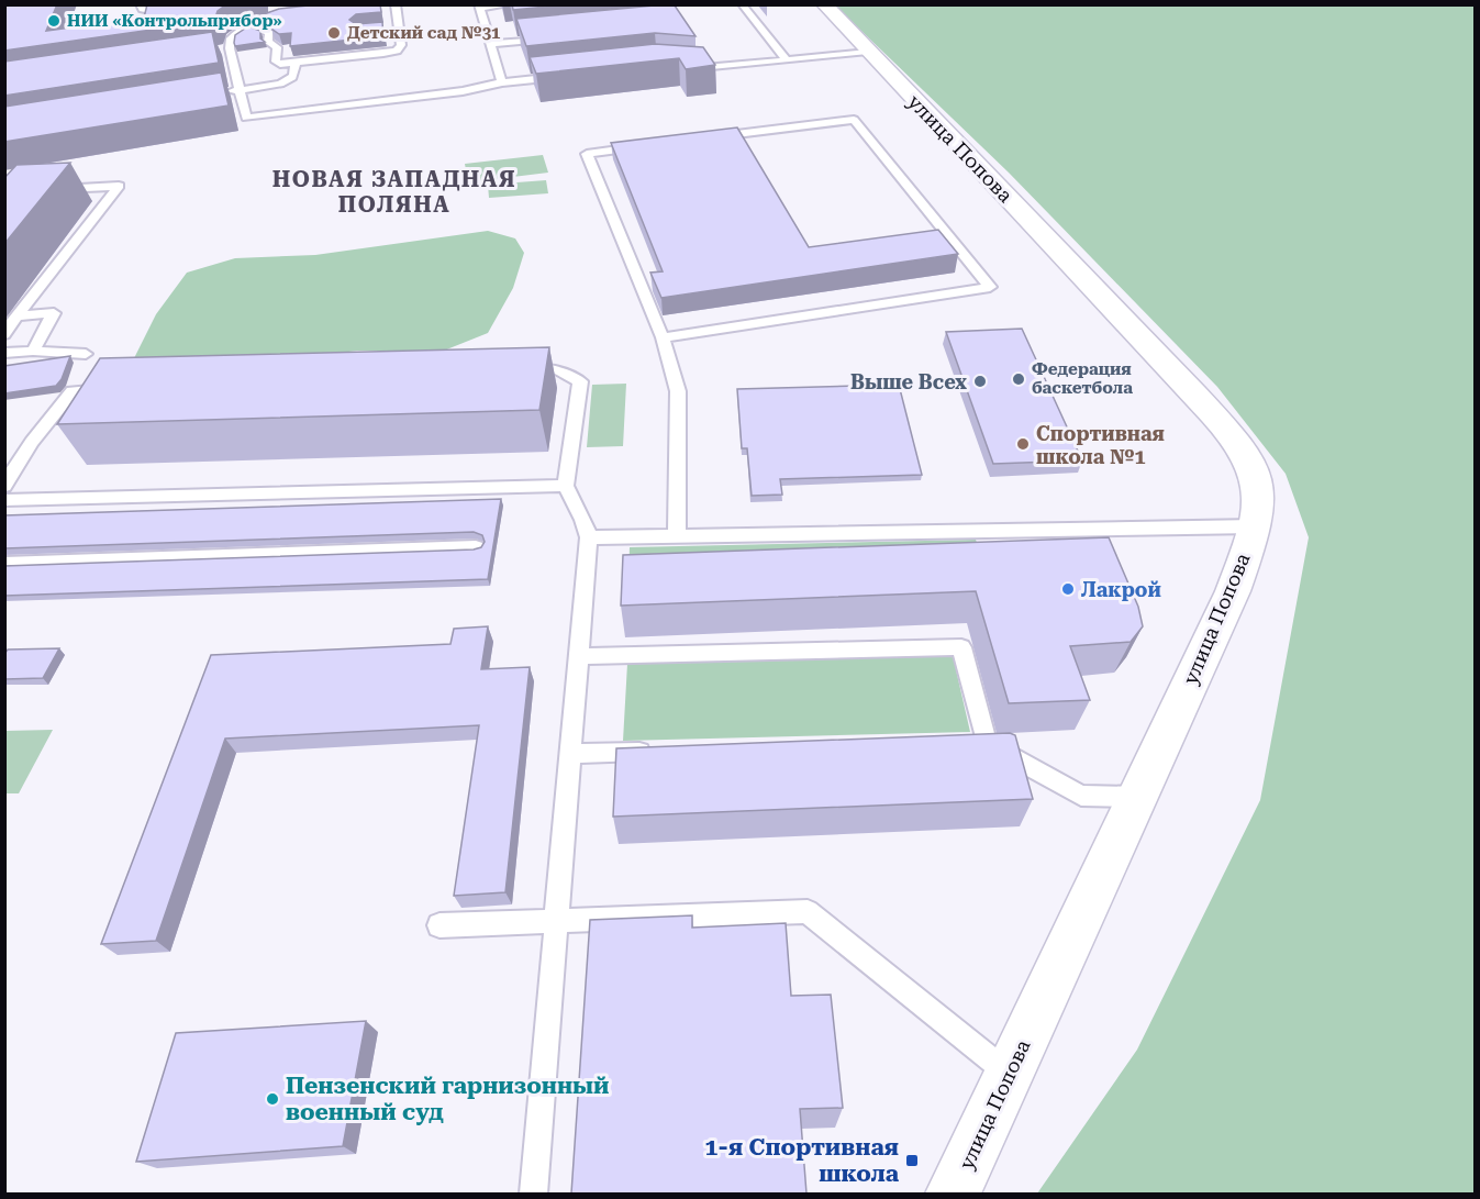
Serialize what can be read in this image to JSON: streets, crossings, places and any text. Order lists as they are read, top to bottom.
{
  "streets": {
    "street": ["улица Попова"]
  },
  "districts": ["НОВАЯ ЗАПАДНАЯ ПОЛЯНА"],
  "places": {
    "other": [
      "НИИ «Контрольприбор»",
      "Детский сад №31",
      "Федерация баскетбола",
      "Выше Всех",
      "Спортивная школа №1",
      "Лакрой",
      "Пензенский гарнизонный военный суд"
    ],
    "transit": ["1-я Спортивная школа"]
  }
}
